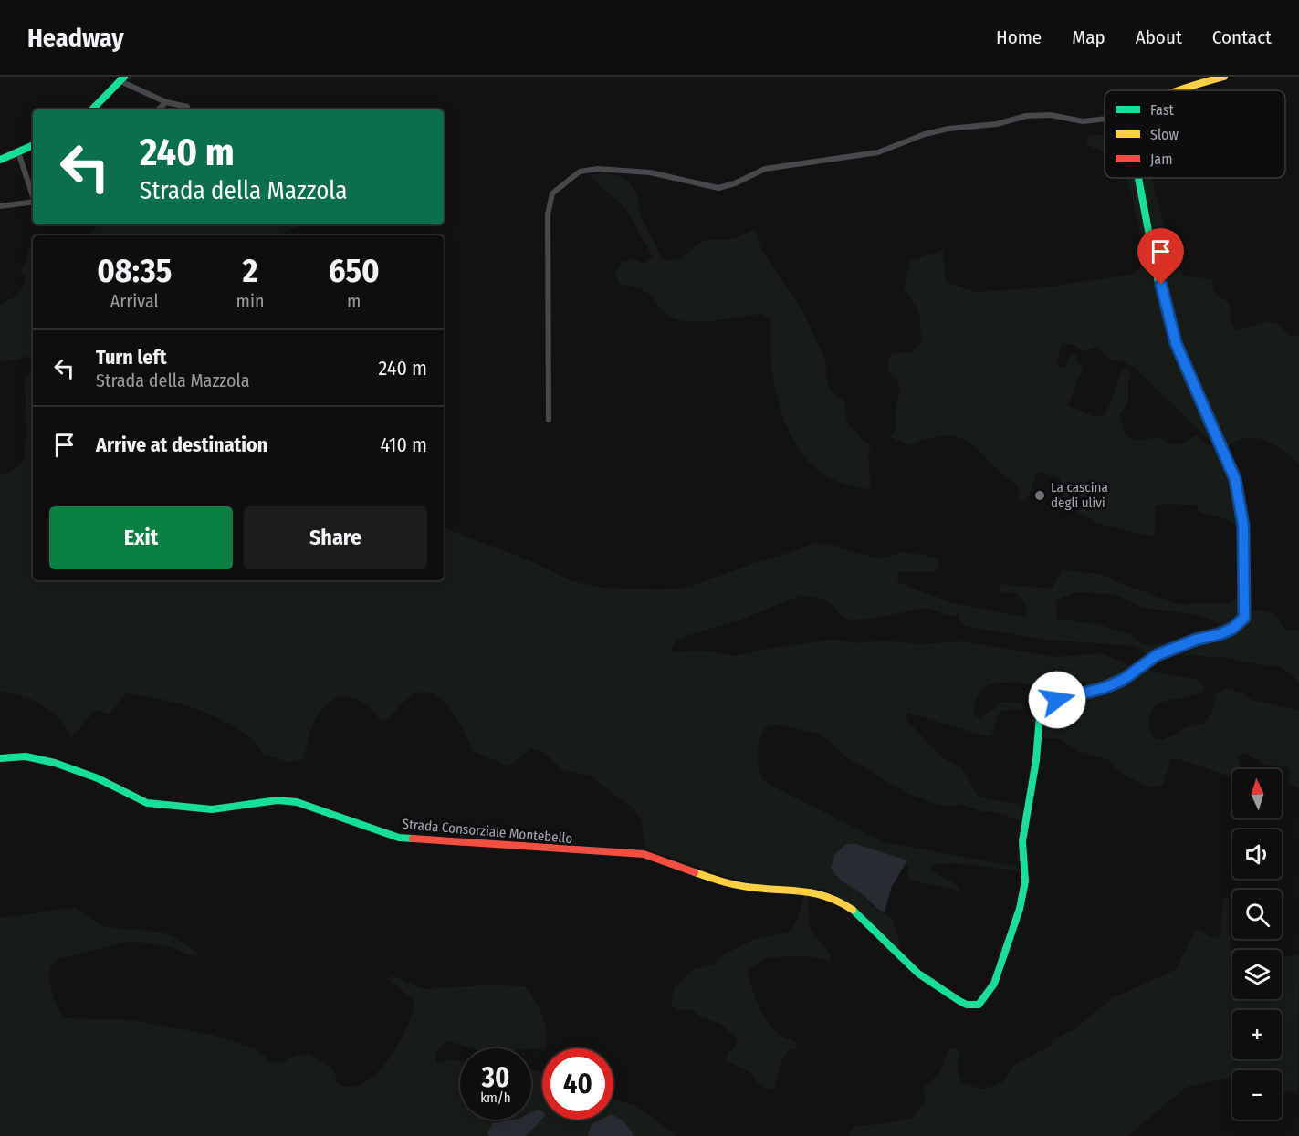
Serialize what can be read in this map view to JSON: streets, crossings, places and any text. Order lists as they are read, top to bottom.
{
  "streets": {
    "street": ["Strada Consorziale Montebello"]
  },
  "places": ["La cascina degli ulivi"],
  "legend": ["Fast", "Slow", "Jam"],
  "north": "top",
  "page": {
    "header": "Headway",
    "nav": [
      "Home",
      "Map",
      "About",
      "Contact"
    ],
    "turn": ["240 m", "Strada della Mazzola"],
    "eta": [
      "08:35",
      "Arrival",
      "2",
      "min",
      "650",
      "m"
    ],
    "list": [
      {
        "name": "Turn left",
        "note": "Strada della Mazzola",
        "value": "240 m"
      },
      {
        "name": "Arrive at destination",
        "value": "410 m"
      }
    ],
    "buttons": ["Exit", "Share"],
    "map_buttons": ["+", "−"],
    "speed": "30 km/h",
    "limit": "40"
  }
}
